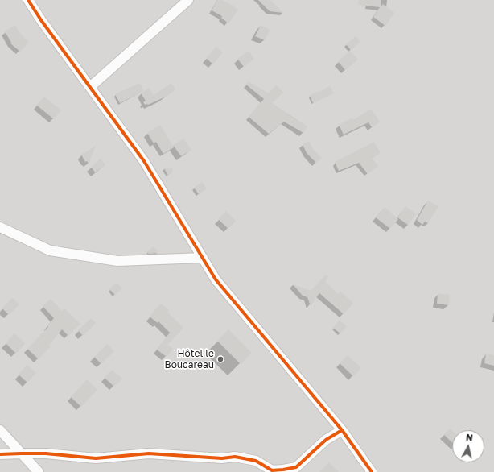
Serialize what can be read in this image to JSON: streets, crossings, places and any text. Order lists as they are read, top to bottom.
{
  "places": ["Hôtel le Boucareau"],
  "north": "top"
}
